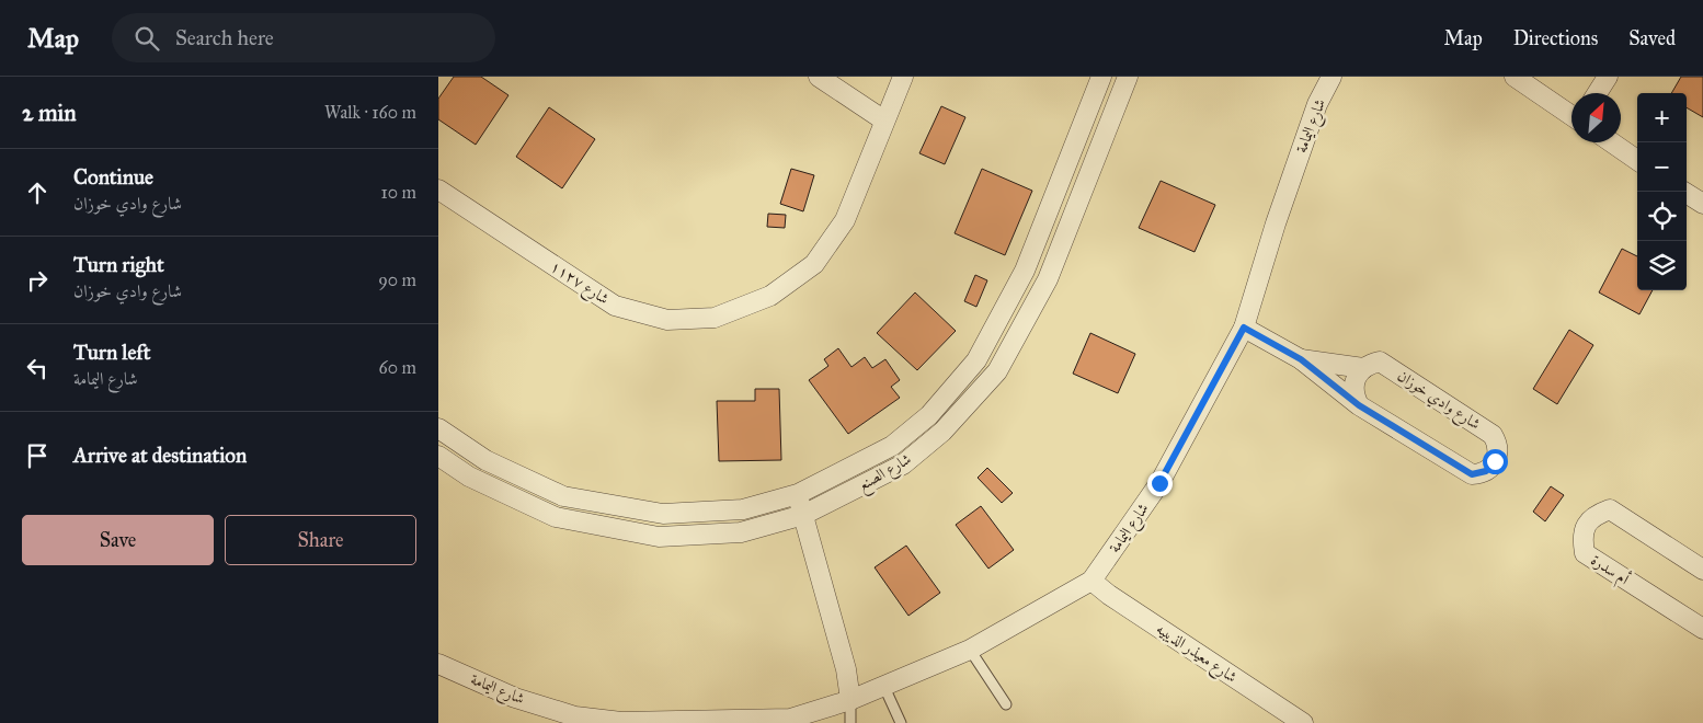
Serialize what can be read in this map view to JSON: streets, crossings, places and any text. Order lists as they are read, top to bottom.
{
  "streets": {
    "street": [
      "شارع اليمامة",
      "شارع ١١٢٧",
      "شارع وادي خوزان",
      "شارع الصنع",
      "أم سدرة",
      "شارع معيذر الذيبيه"
    ]
  },
  "crossings": [
    ["شارع اليمامة", "شارع وادي خوزان"],
    ["شارع اليمامة", "شارع معيذر الذيبيه"]
  ],
  "north": "top right",
  "page": {
    "header": "Map",
    "search": "Search here",
    "nav": ["Map", "Directions", "Saved"],
    "heading": ["2 min", "Walk · 160 m"],
    "map_buttons": ["+", "−"],
    "list": [
      ["Continue", "شارع وادي خوزان", "10 m"],
      ["Turn right", "شارع وادي خوزان", "90 m"],
      ["Turn left", "شارع اليمامة", "60 m"],
      "Arrive at destination"
    ],
    "buttons": ["Save", "Share"]
  }
}
